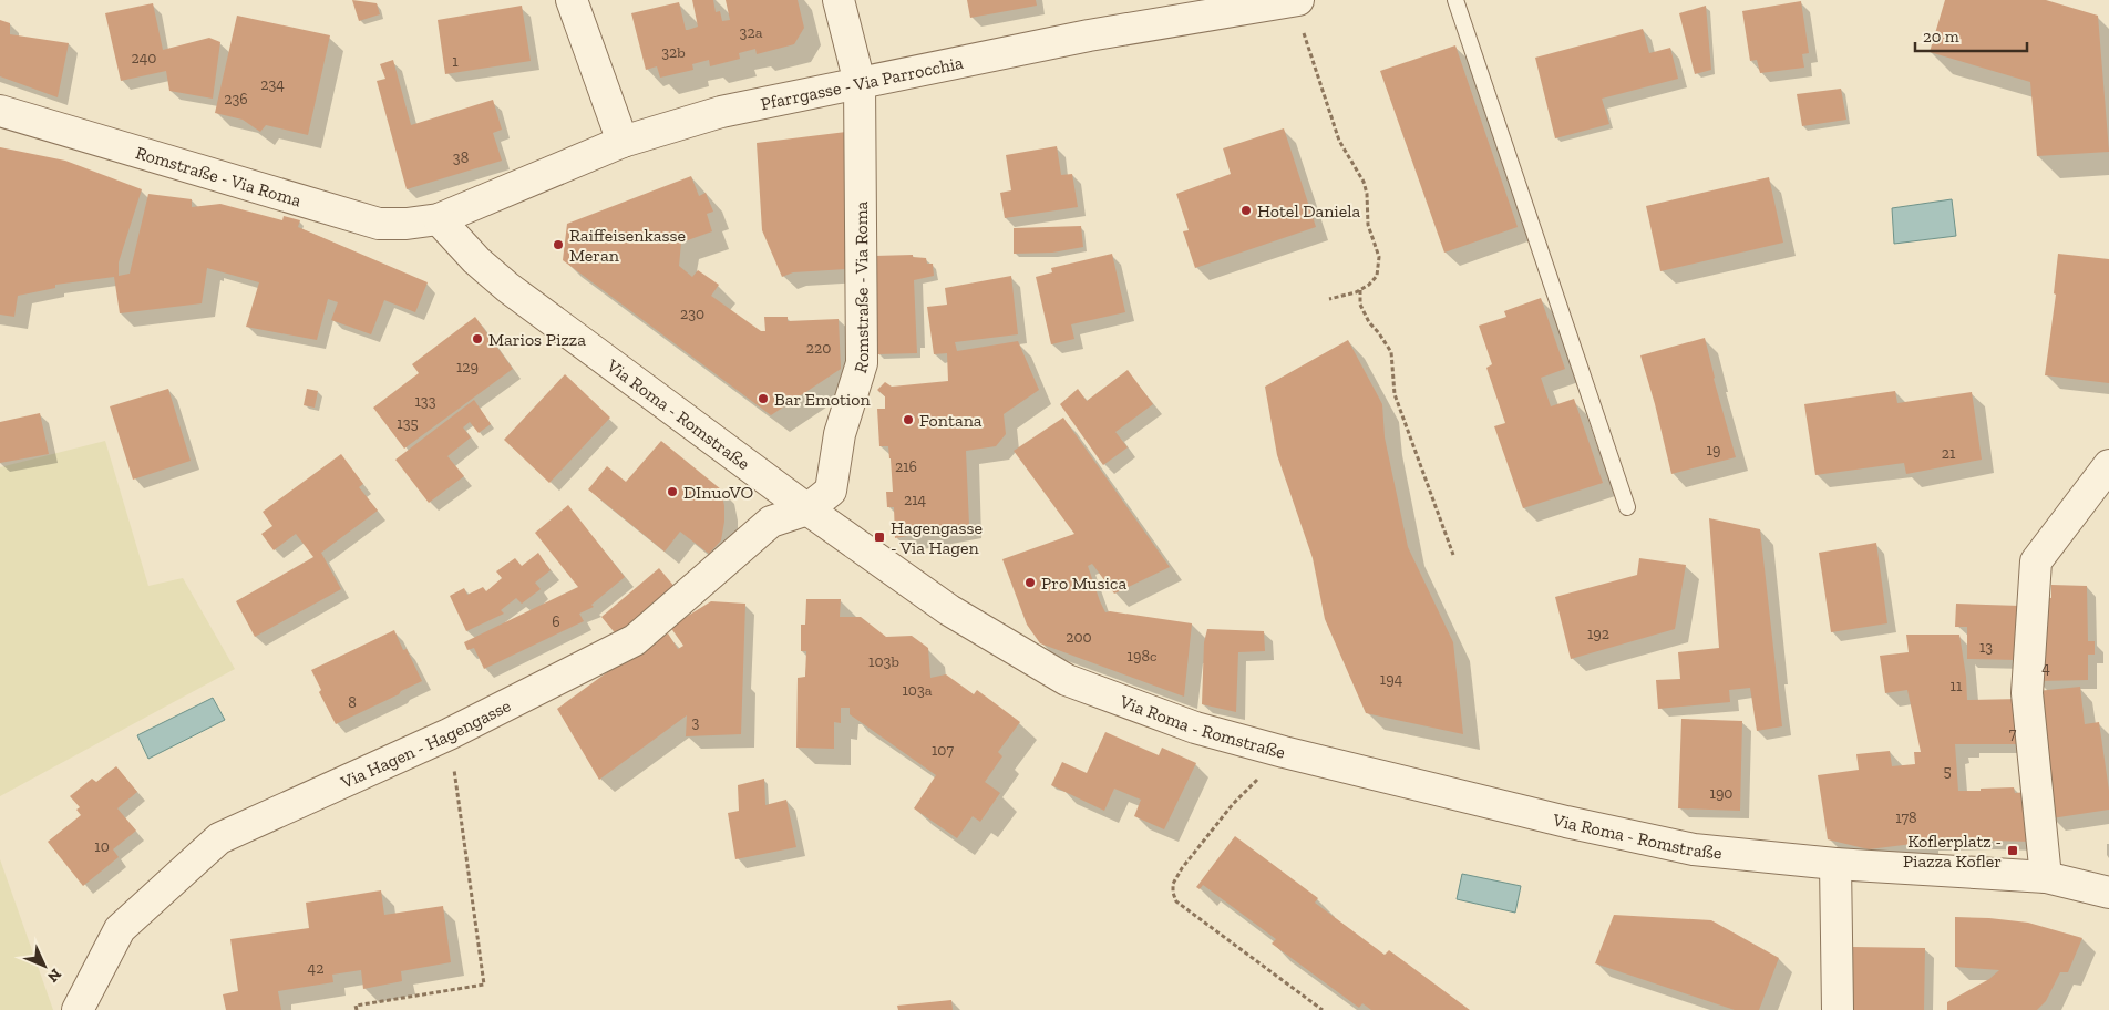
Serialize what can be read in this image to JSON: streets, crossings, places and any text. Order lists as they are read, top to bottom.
{
  "streets": {
    "street": [
      "Pfarrgasse - Via Parrocchia",
      "Romstraße - Via Roma",
      "Via Roma - Romstraße",
      "Via Hagen - Hagengasse"
    ]
  },
  "crossings": [
    ["Pfarrgasse - Via Parrocchia", "Romstraße - Via Roma"],
    ["Pfarrgasse - Via Parrocchia", "Via Roma - Romstraße"],
    ["Romstraße - Via Roma", "Via Roma - Romstraße"],
    ["Romstraße - Via Roma", "Via Hagen - Hagengasse"],
    ["Via Roma - Romstraße", "Via Hagen - Hagengasse"]
  ],
  "places": {
    "other": [
      "Hotel Daniela",
      "Raiffeisenkasse Meran",
      "Marios Pizza",
      "Bar Emotion",
      "Fontana",
      "DInuoVO",
      "Pro Musica"
    ],
    "transit": ["Hagengasse - Via Hagen", "Koflerplatz - Piazza Kofler"]
  },
  "house_numbers": [
    "32a",
    "32b",
    "240",
    "1",
    "234",
    "236",
    "38",
    "230",
    "220",
    "129",
    "133",
    "135",
    "19",
    "21",
    "216",
    "214",
    "6",
    "192",
    "200",
    "13",
    "198c",
    "103b",
    "4",
    "194",
    "11",
    "103a",
    "8",
    "3",
    "7",
    "107",
    "5",
    "190",
    "178",
    "10",
    "42"
  ],
  "scale_bar": "20 m",
  "north": "bottom right"
}
